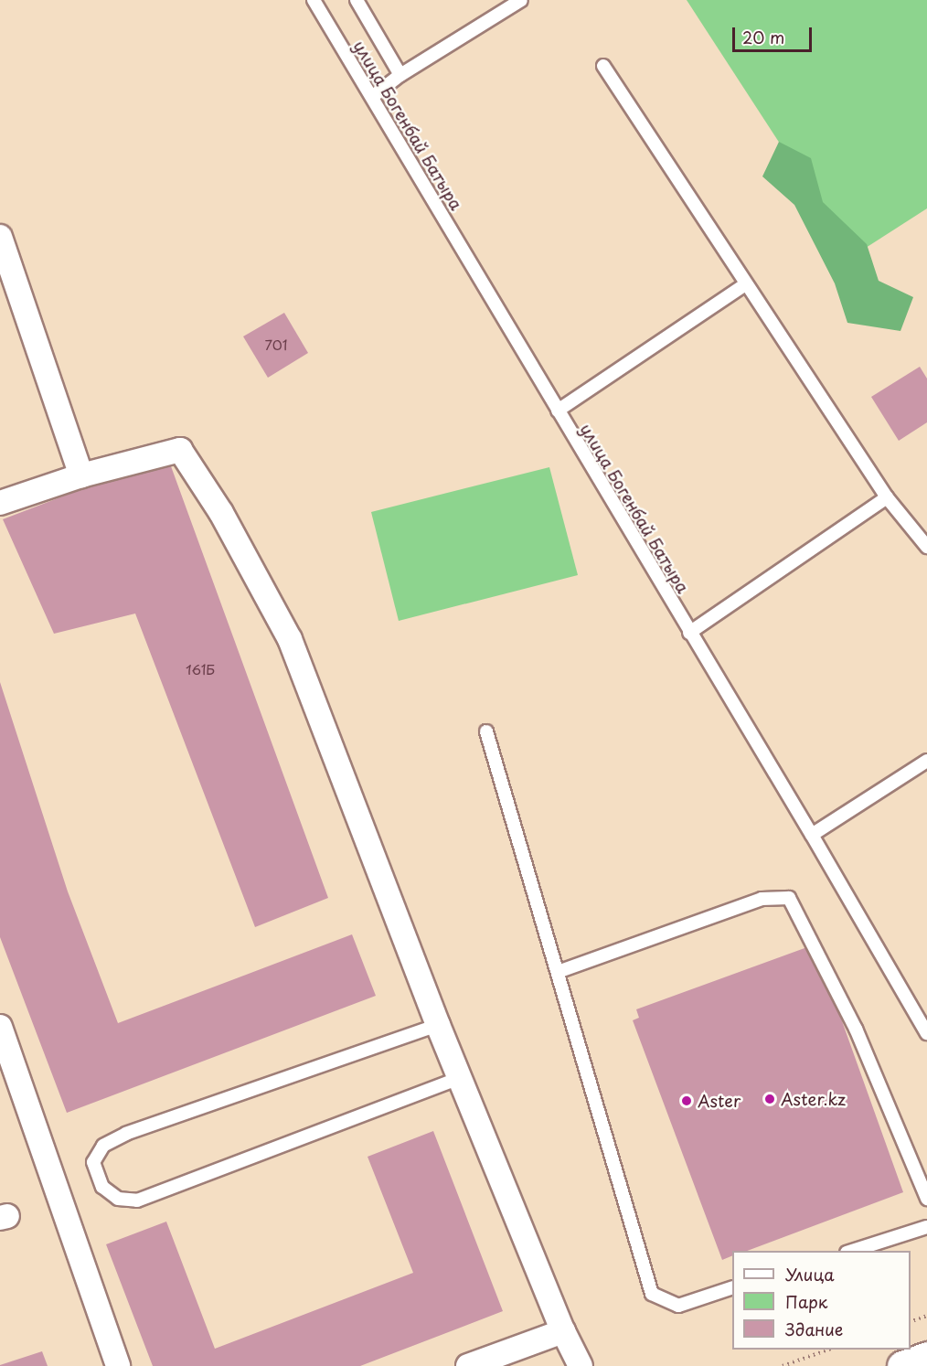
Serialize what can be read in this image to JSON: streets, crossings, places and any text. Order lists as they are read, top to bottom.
{
  "streets": {
    "lane": ["улица Богенбай Батыра"]
  },
  "places": ["Aster.kz", "Aster"],
  "house_numbers": ["701", "161Б"],
  "legend": ["Улица", "Парк", "Здание"],
  "scale_bar": "20 m"
}
